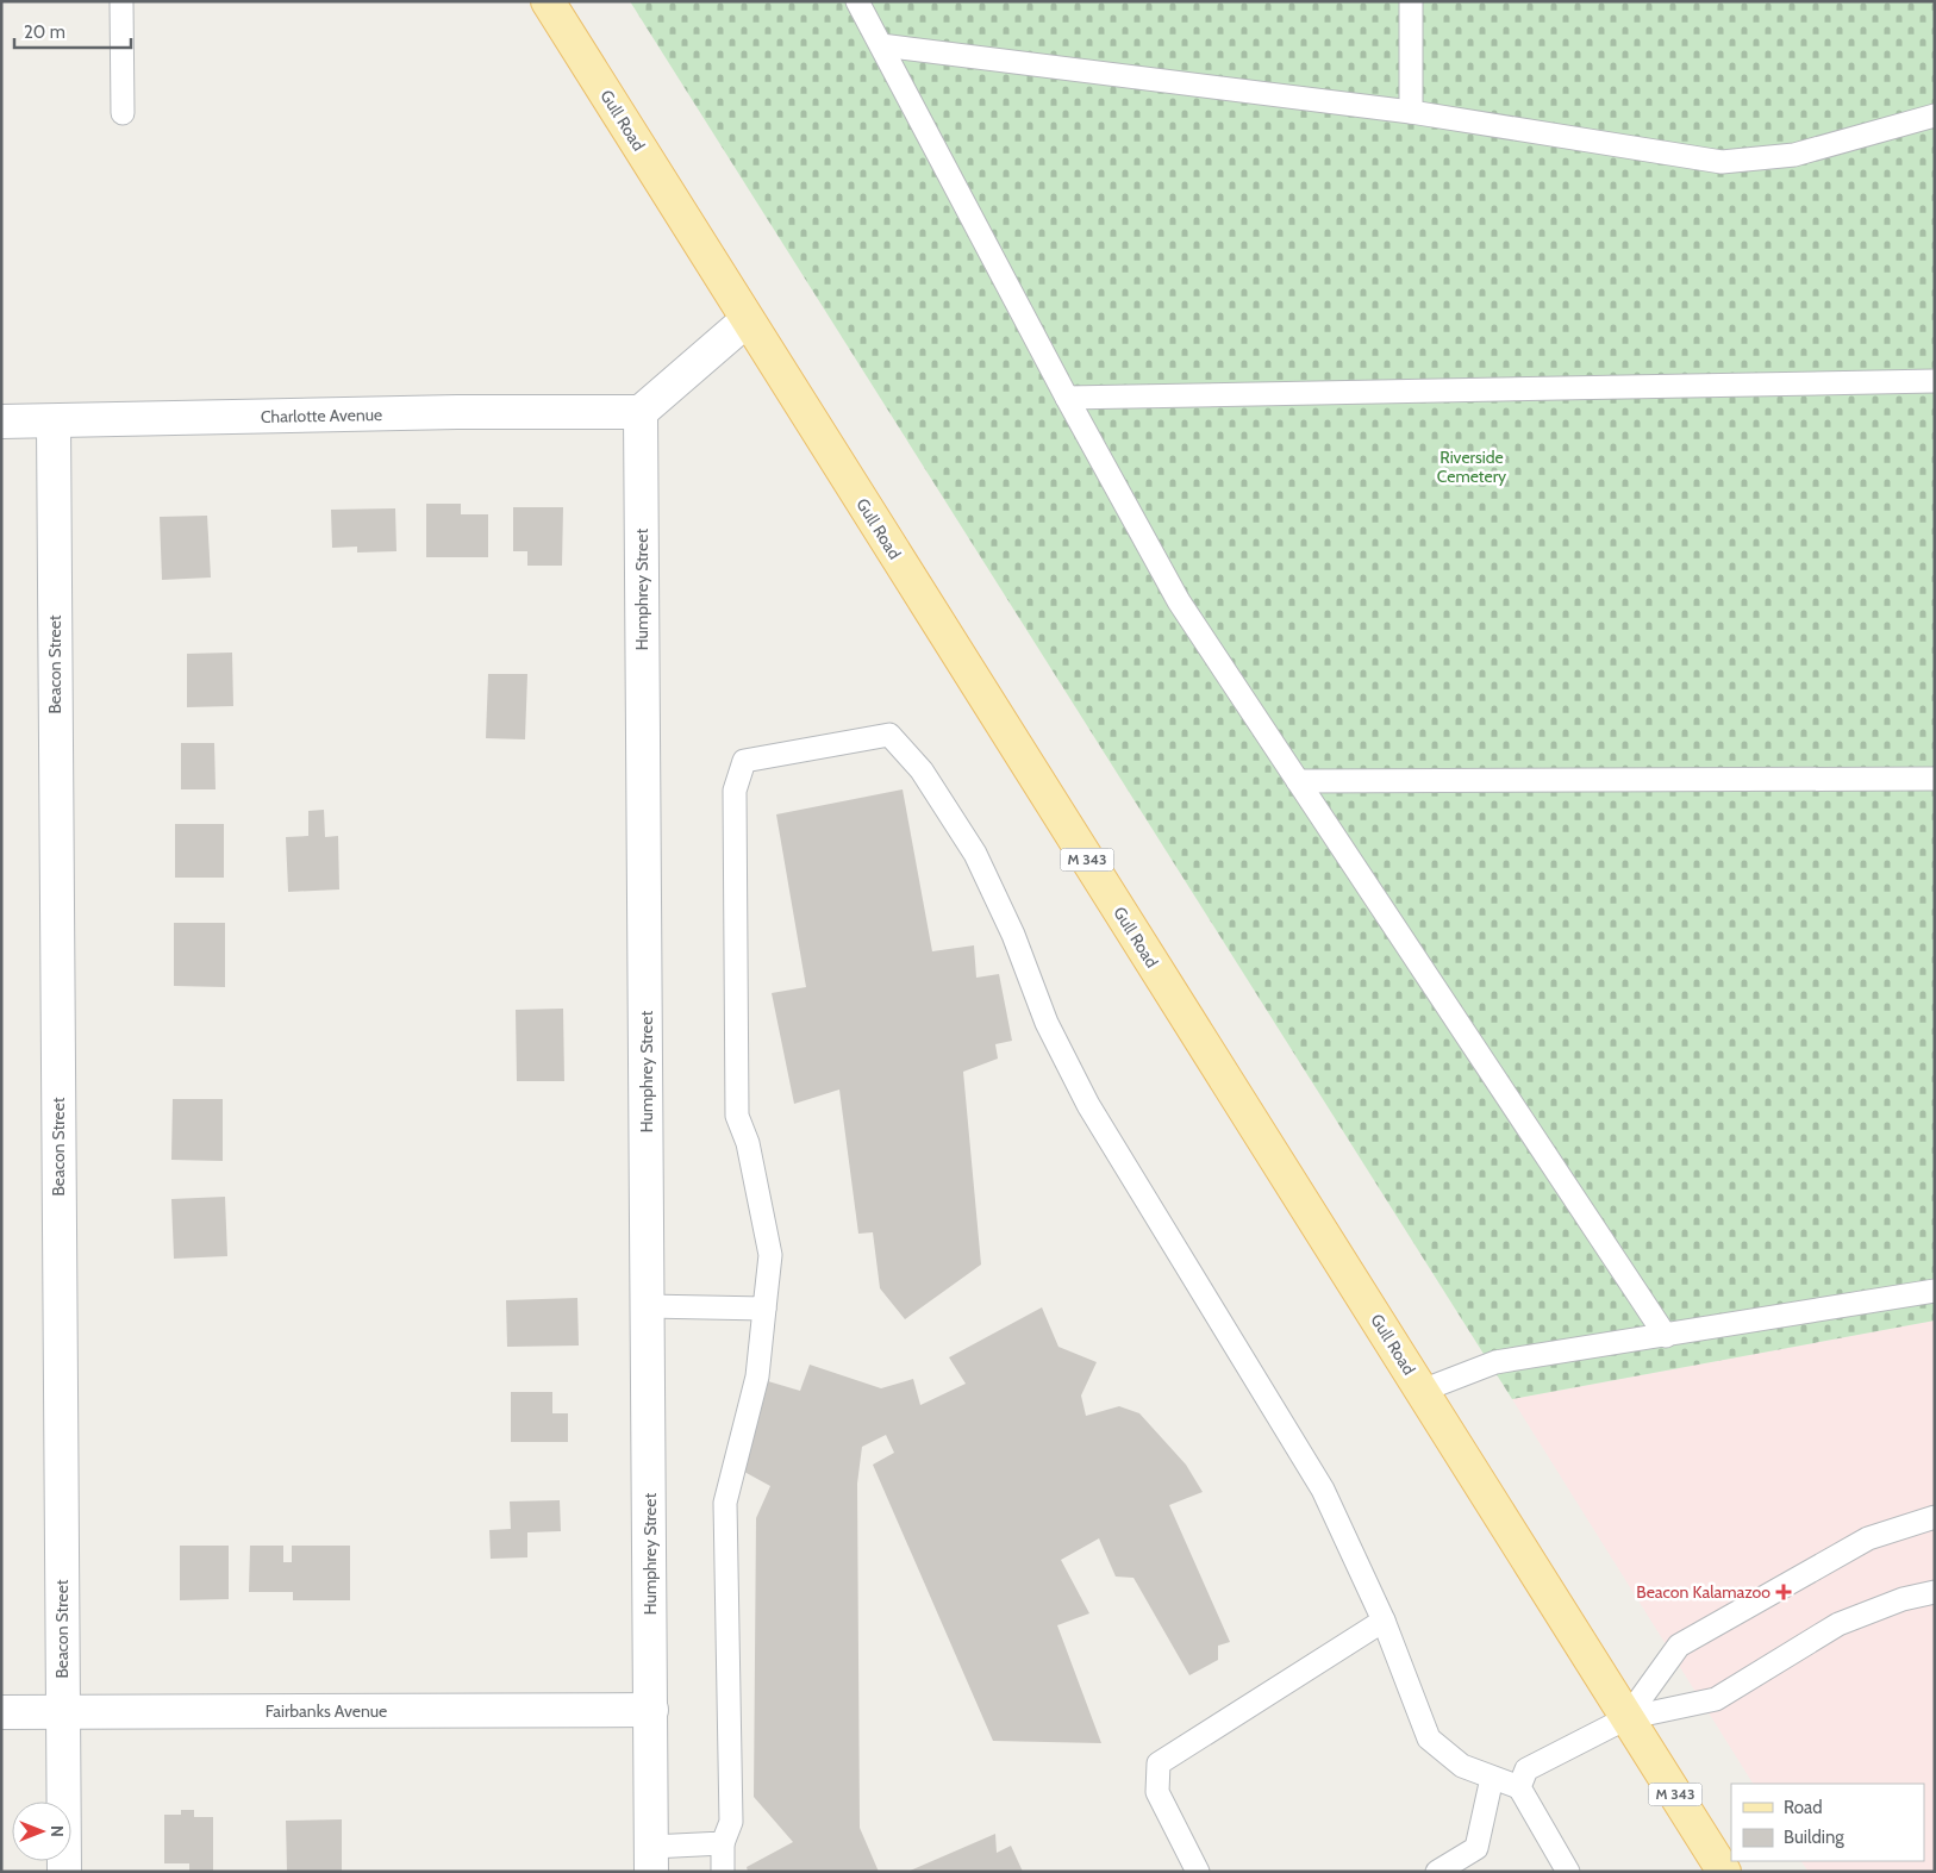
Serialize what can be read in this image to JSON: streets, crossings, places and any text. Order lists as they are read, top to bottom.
{
  "streets": {
    "main road": ["Gull Road", "M 343"],
    "street": [
      "Charlotte Avenue",
      "Humphrey Street",
      "Beacon Street",
      "Fairbanks Avenue"
    ]
  },
  "crossings": [
    ["Charlotte Avenue", "Humphrey Street"],
    ["Charlotte Avenue", "Beacon Street"],
    ["Humphrey Street", "Fairbanks Avenue"],
    ["Beacon Street", "Fairbanks Avenue"]
  ],
  "parks": ["Riverside Cemetery"],
  "places": {
    "health": ["Beacon Kalamazoo"]
  },
  "legend": ["Road", "Building"],
  "scale_bar": "20 m",
  "north": "right"
}
